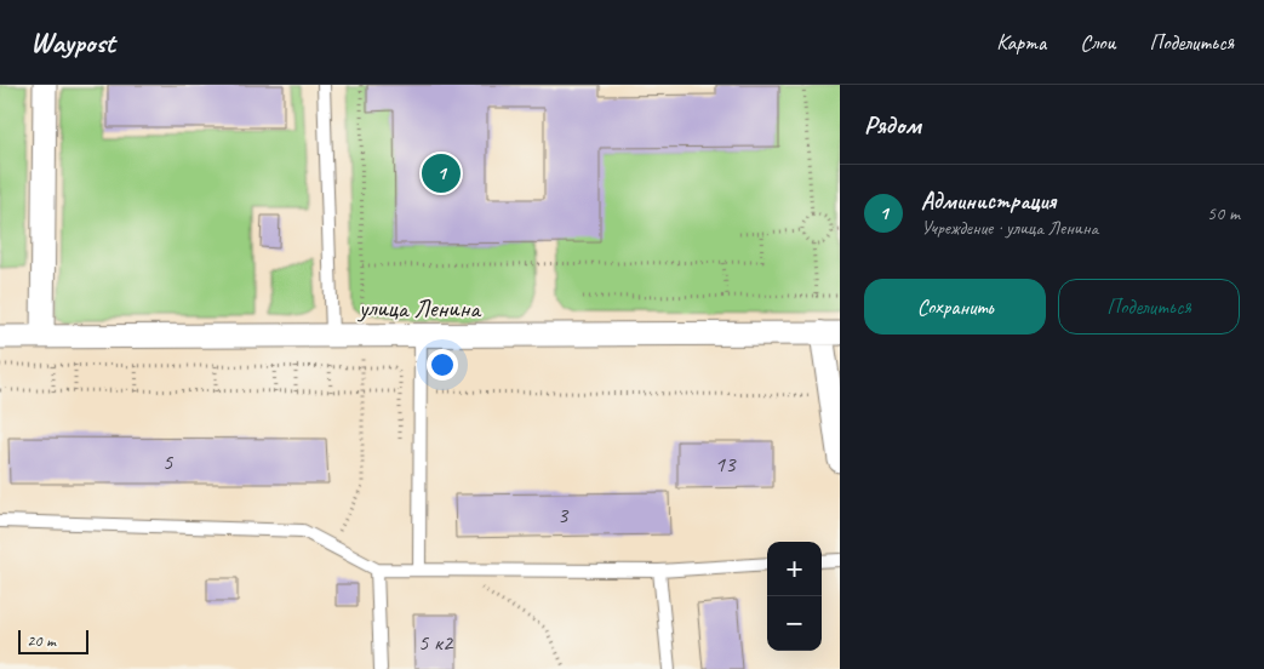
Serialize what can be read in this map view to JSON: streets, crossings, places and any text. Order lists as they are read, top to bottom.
{
  "streets": {
    "street": ["улица Ленина"]
  },
  "house_numbers": [
    "5",
    "13",
    "3",
    "5 к2"
  ],
  "scale_bar": "20 m",
  "page": {
    "header": "Waypost",
    "nav": ["Карта", "Слои", "Поделиться"],
    "heading": "Рядом",
    "pins": "1",
    "list": [
      {
        "mark": "1",
        "name": "Администрация",
        "note": "Учреждение · улица Ленина",
        "value": "50 m"
      }
    ],
    "buttons": ["Сохранить", "Поделиться"],
    "map_buttons": ["+", "−"],
    "scale": "20 m"
  }
}
